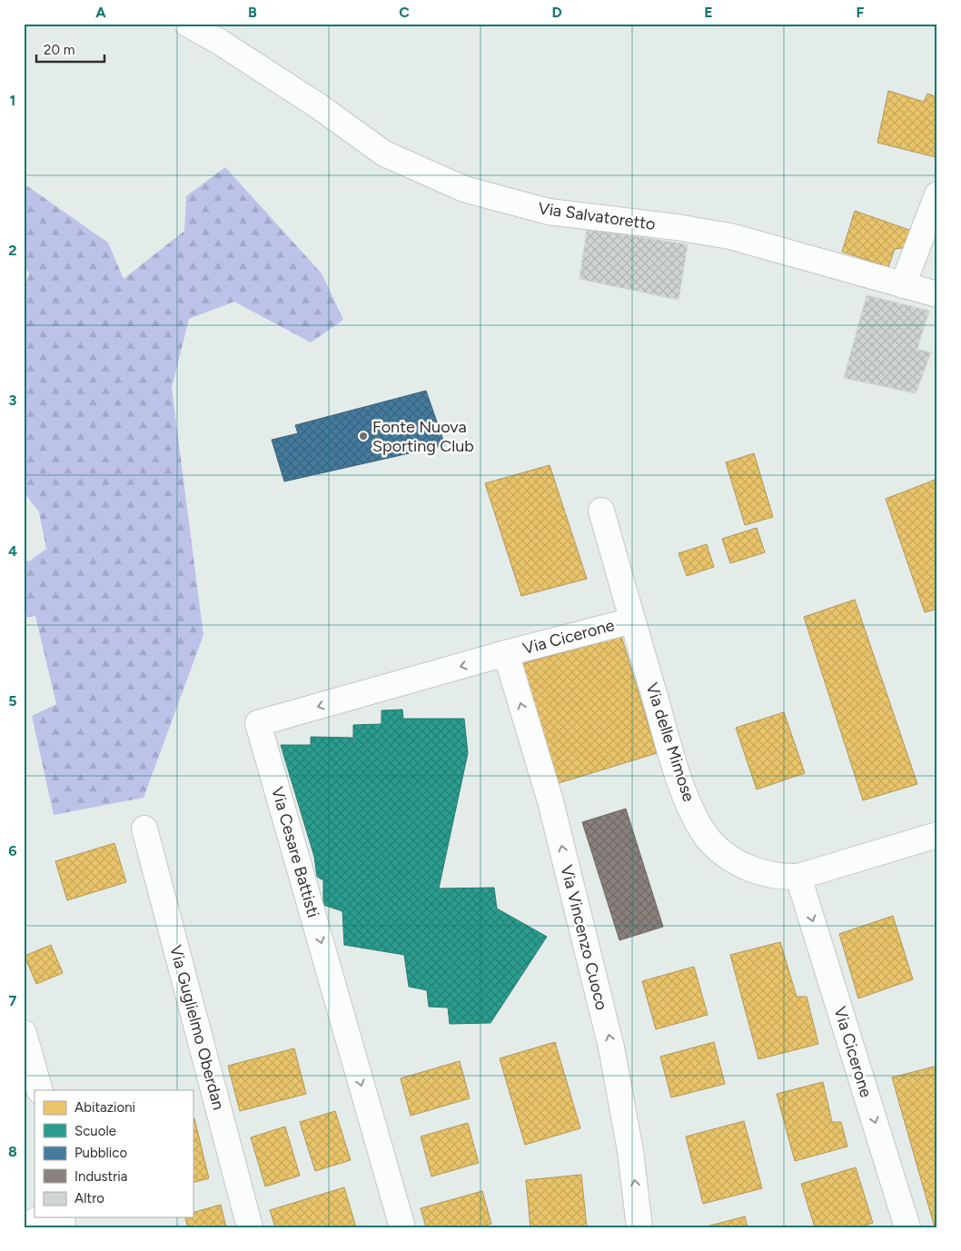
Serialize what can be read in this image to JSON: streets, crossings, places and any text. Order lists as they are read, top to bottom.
{
  "streets": {
    "street": [
      "Via Salvatoretto",
      "Via Cicerone",
      "Via delle Mimose",
      "Via Cesare Battisti",
      "Via Vincenzo Cuoco",
      "Via Guglielmo Oberdan"
    ]
  },
  "crossings": [
    ["Via Cicerone", "Via delle Mimose"],
    ["Via Cicerone", "Via Cesare Battisti"],
    ["Via Cicerone", "Via Vincenzo Cuoco"],
    ["Via Cesare Battisti", "Via Vincenzo Cuoco"]
  ],
  "one_way": ["Via Cicerone", "Via Vincenzo Cuoco"],
  "places": ["Fonte Nuova Sporting Club"],
  "legend": [
    "Abitazioni",
    "Scuole",
    "Pubblico",
    "Industria",
    "Altro"
  ],
  "scale_bar": "20 m",
  "grid": {
    "columns": [
      "A",
      "B",
      "C",
      "D",
      "E",
      "F"
    ],
    "rows": [
      "1",
      "2",
      "3",
      "4",
      "5",
      "6",
      "7",
      "8"
    ]
  }
}
